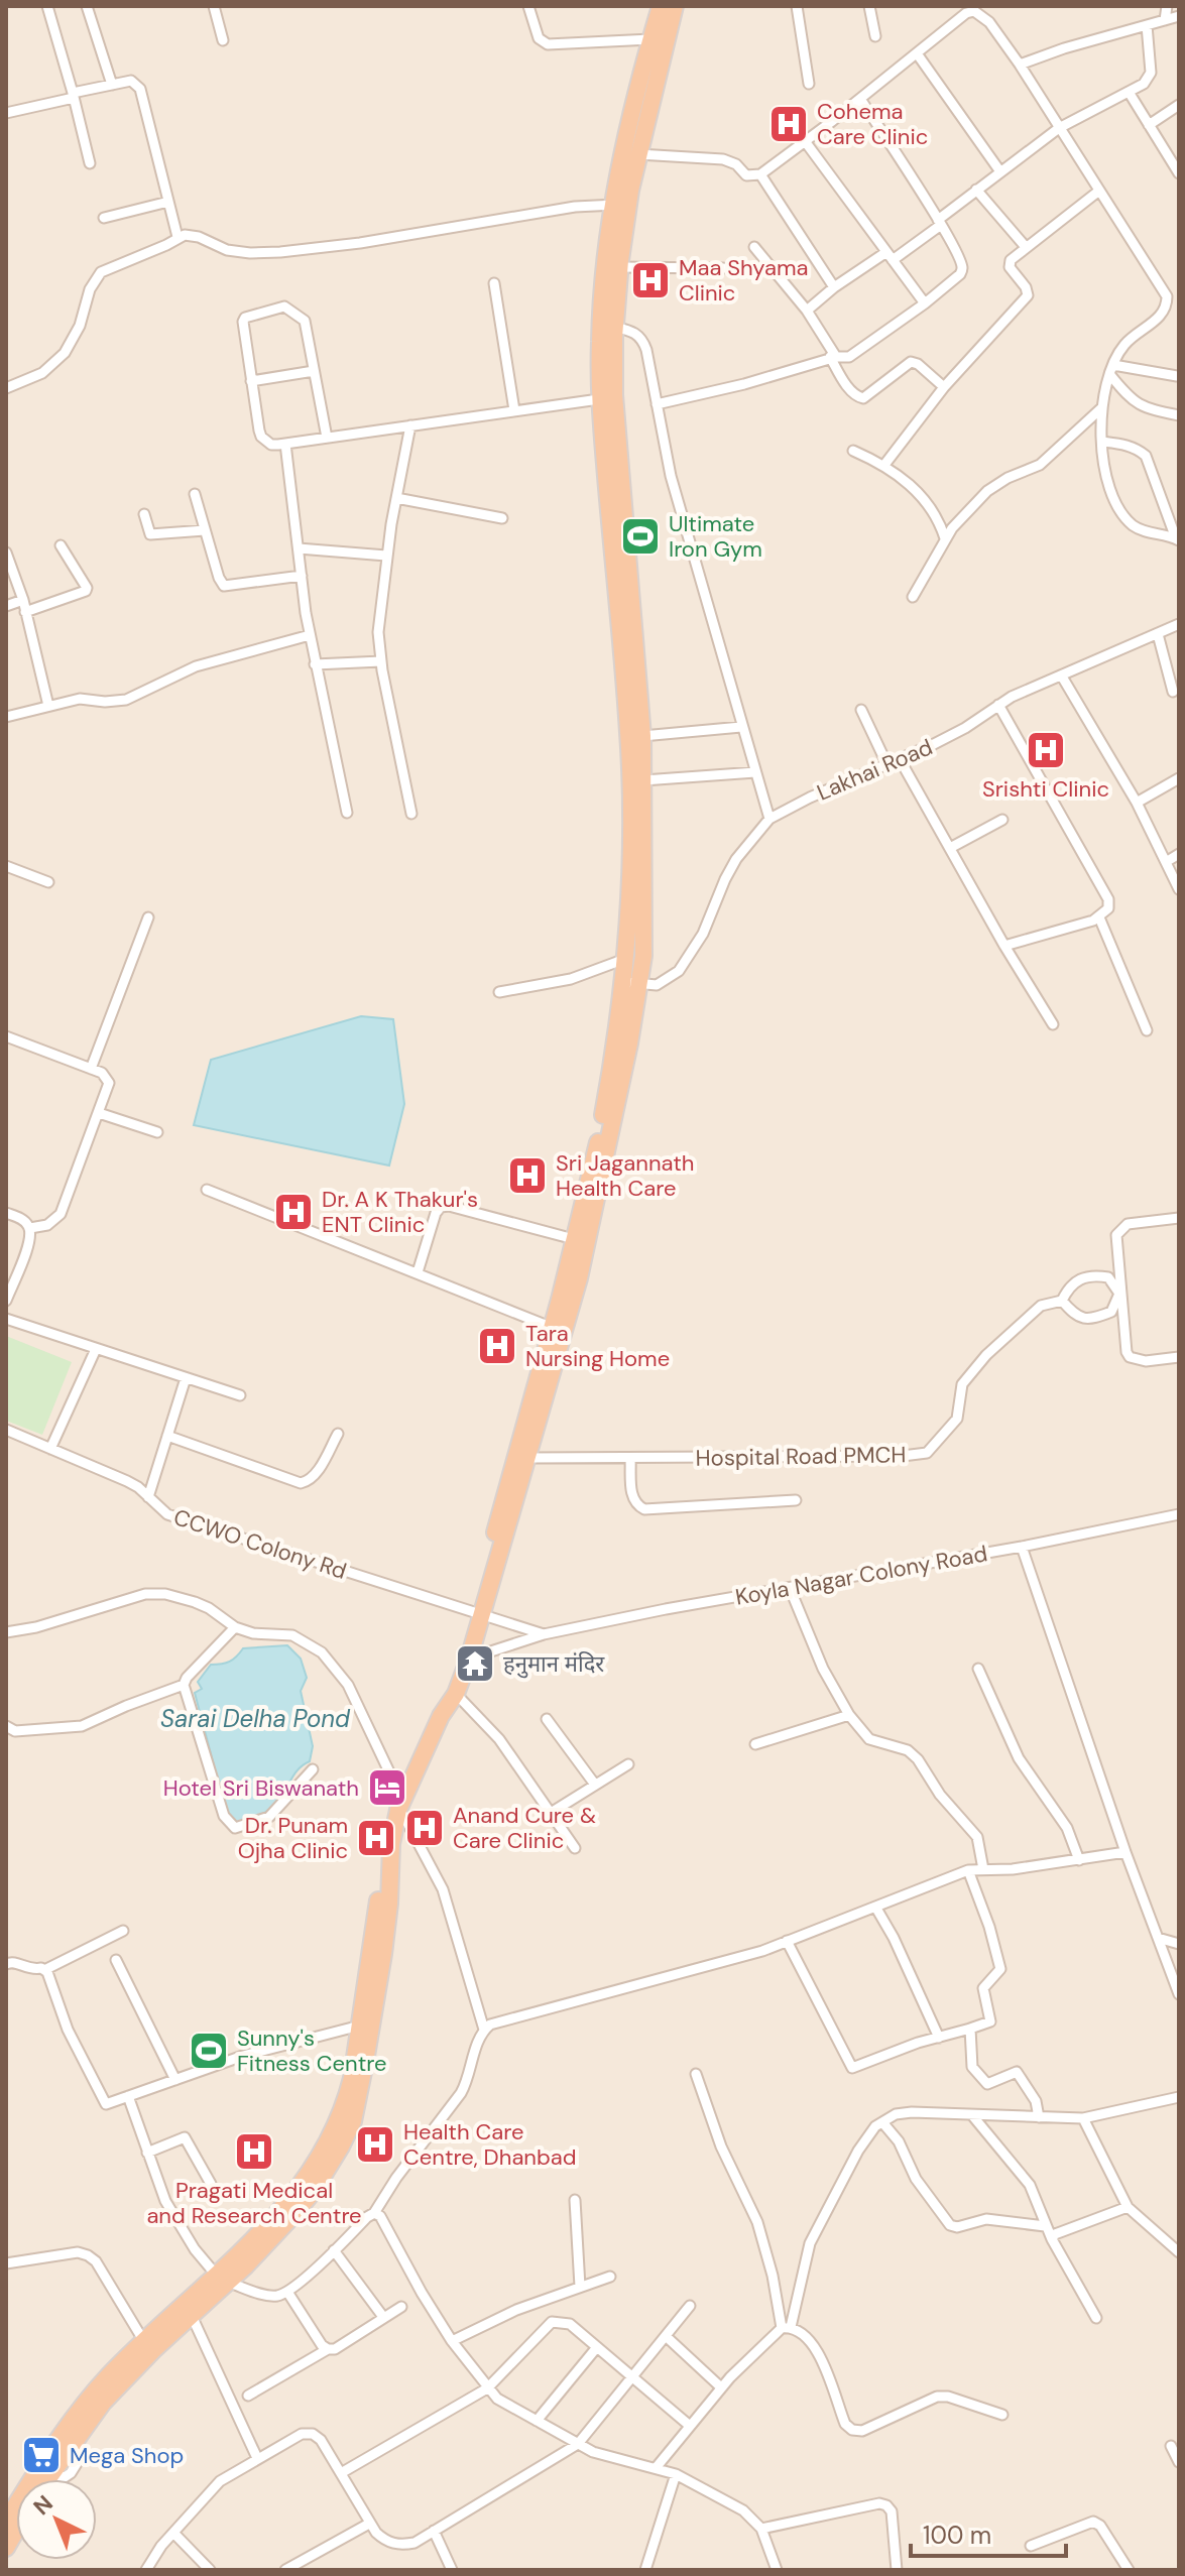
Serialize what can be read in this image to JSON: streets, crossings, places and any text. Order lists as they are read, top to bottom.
{
  "streets": {
    "street": [
      "Lakhai Road",
      "Hospital Road PMCH",
      "CCWO Colony Rd",
      "Koyla Nagar Colony Road"
    ]
  },
  "crossings": [
    ["CCWO Colony Rd", "Koyla Nagar Colony Road"]
  ],
  "water": ["Sarai Delha Pond"],
  "places": {
    "hospital": [
      "Cohema Care Clinic",
      "Maa Shyama Clinic",
      "Srishti Clinic",
      "Sri Jagannath Health Care",
      "Dr. A K Thakur's ENT Clinic",
      "Tara Nursing Home",
      "Anand Cure & Care Clinic",
      "Dr. Punam Ojha Clinic",
      "Health Care Centre, Dhanbad",
      "Pragati Medical and Research Centre"
    ],
    "sports": ["Ultimate Iron Gym", "Sunny's Fitness Centre"],
    "temple": ["हनुमान मंदिर"],
    "hotel": ["Hotel Sri Biswanath"],
    "supermarket": ["Mega Shop"]
  },
  "scale_bar": "100 m",
  "north": "top left"
}
